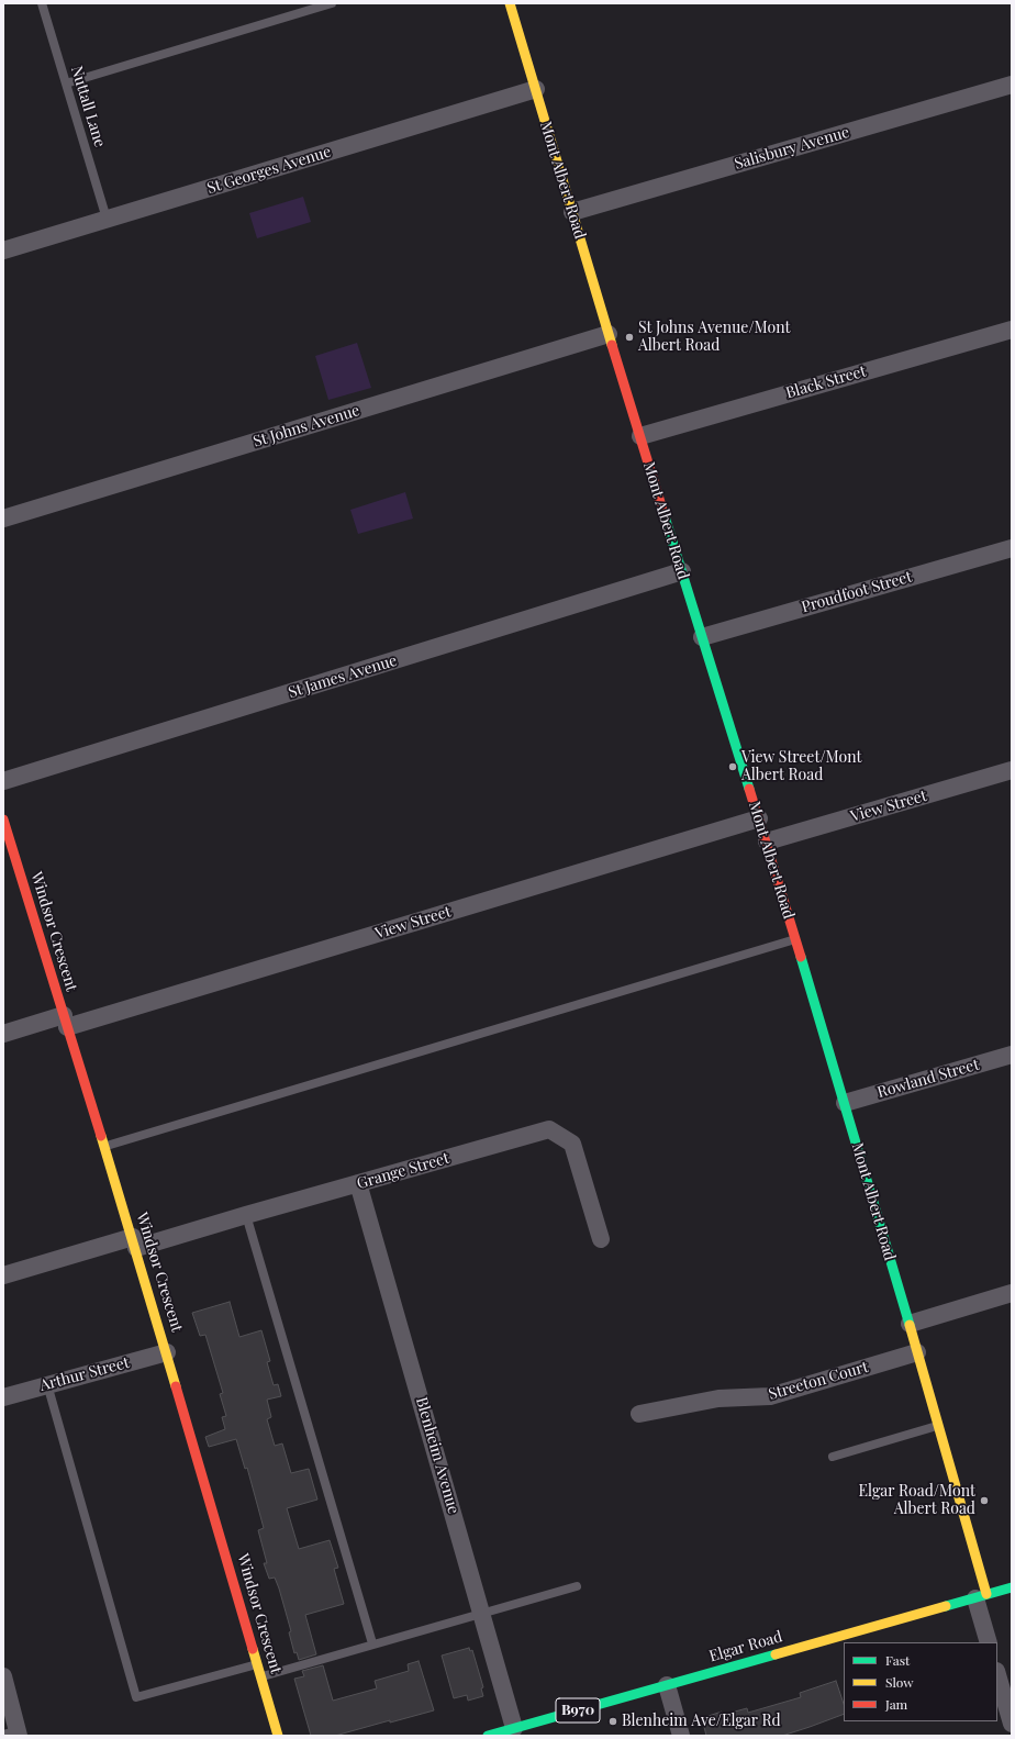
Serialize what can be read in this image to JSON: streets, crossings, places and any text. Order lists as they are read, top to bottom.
{
  "streets": {
    "main road": [
      "Mont Albert Road",
      "Windsor Crescent",
      "Elgar Road",
      "B970"
    ],
    "street": [
      "Salisbury Avenue",
      "St Georges Avenue",
      "Black Street",
      "St Johns Avenue",
      "Proudfoot Street",
      "St James Avenue",
      "View Street",
      "Rowland Street",
      "Grange Street",
      "Arthur Street",
      "Streeton Court",
      "Blenheim Avenue"
    ],
    "lane": ["Nuttall Lane"]
  },
  "crossings": [
    ["Nuttall Lane", "St Georges Avenue"],
    ["Salisbury Avenue", "Mont Albert Road"],
    ["St Georges Avenue", "Mont Albert Road"],
    ["Mont Albert Road", "Black Street"],
    ["Mont Albert Road", "St Johns Avenue"],
    ["Mont Albert Road", "Proudfoot Street"],
    ["Mont Albert Road", "St James Avenue"],
    ["Mont Albert Road", "View Street"],
    ["Mont Albert Road", "Rowland Street"],
    ["Mont Albert Road", "Streeton Court"],
    ["Mont Albert Road", "Elgar Road"],
    ["View Street", "Windsor Crescent"],
    ["Windsor Crescent", "Grange Street"],
    ["Windsor Crescent", "Arthur Street"],
    ["Grange Street", "Blenheim Avenue"],
    ["Blenheim Avenue", "Elgar Road"]
  ],
  "places": [
    "St Johns Avenue/Mont Albert Road",
    "View Street/Mont Albert Road",
    "Elgar Road/Mont Albert Road",
    "Blenheim Ave/Elgar Rd"
  ],
  "legend": ["Fast", "Slow", "Jam"]
}
